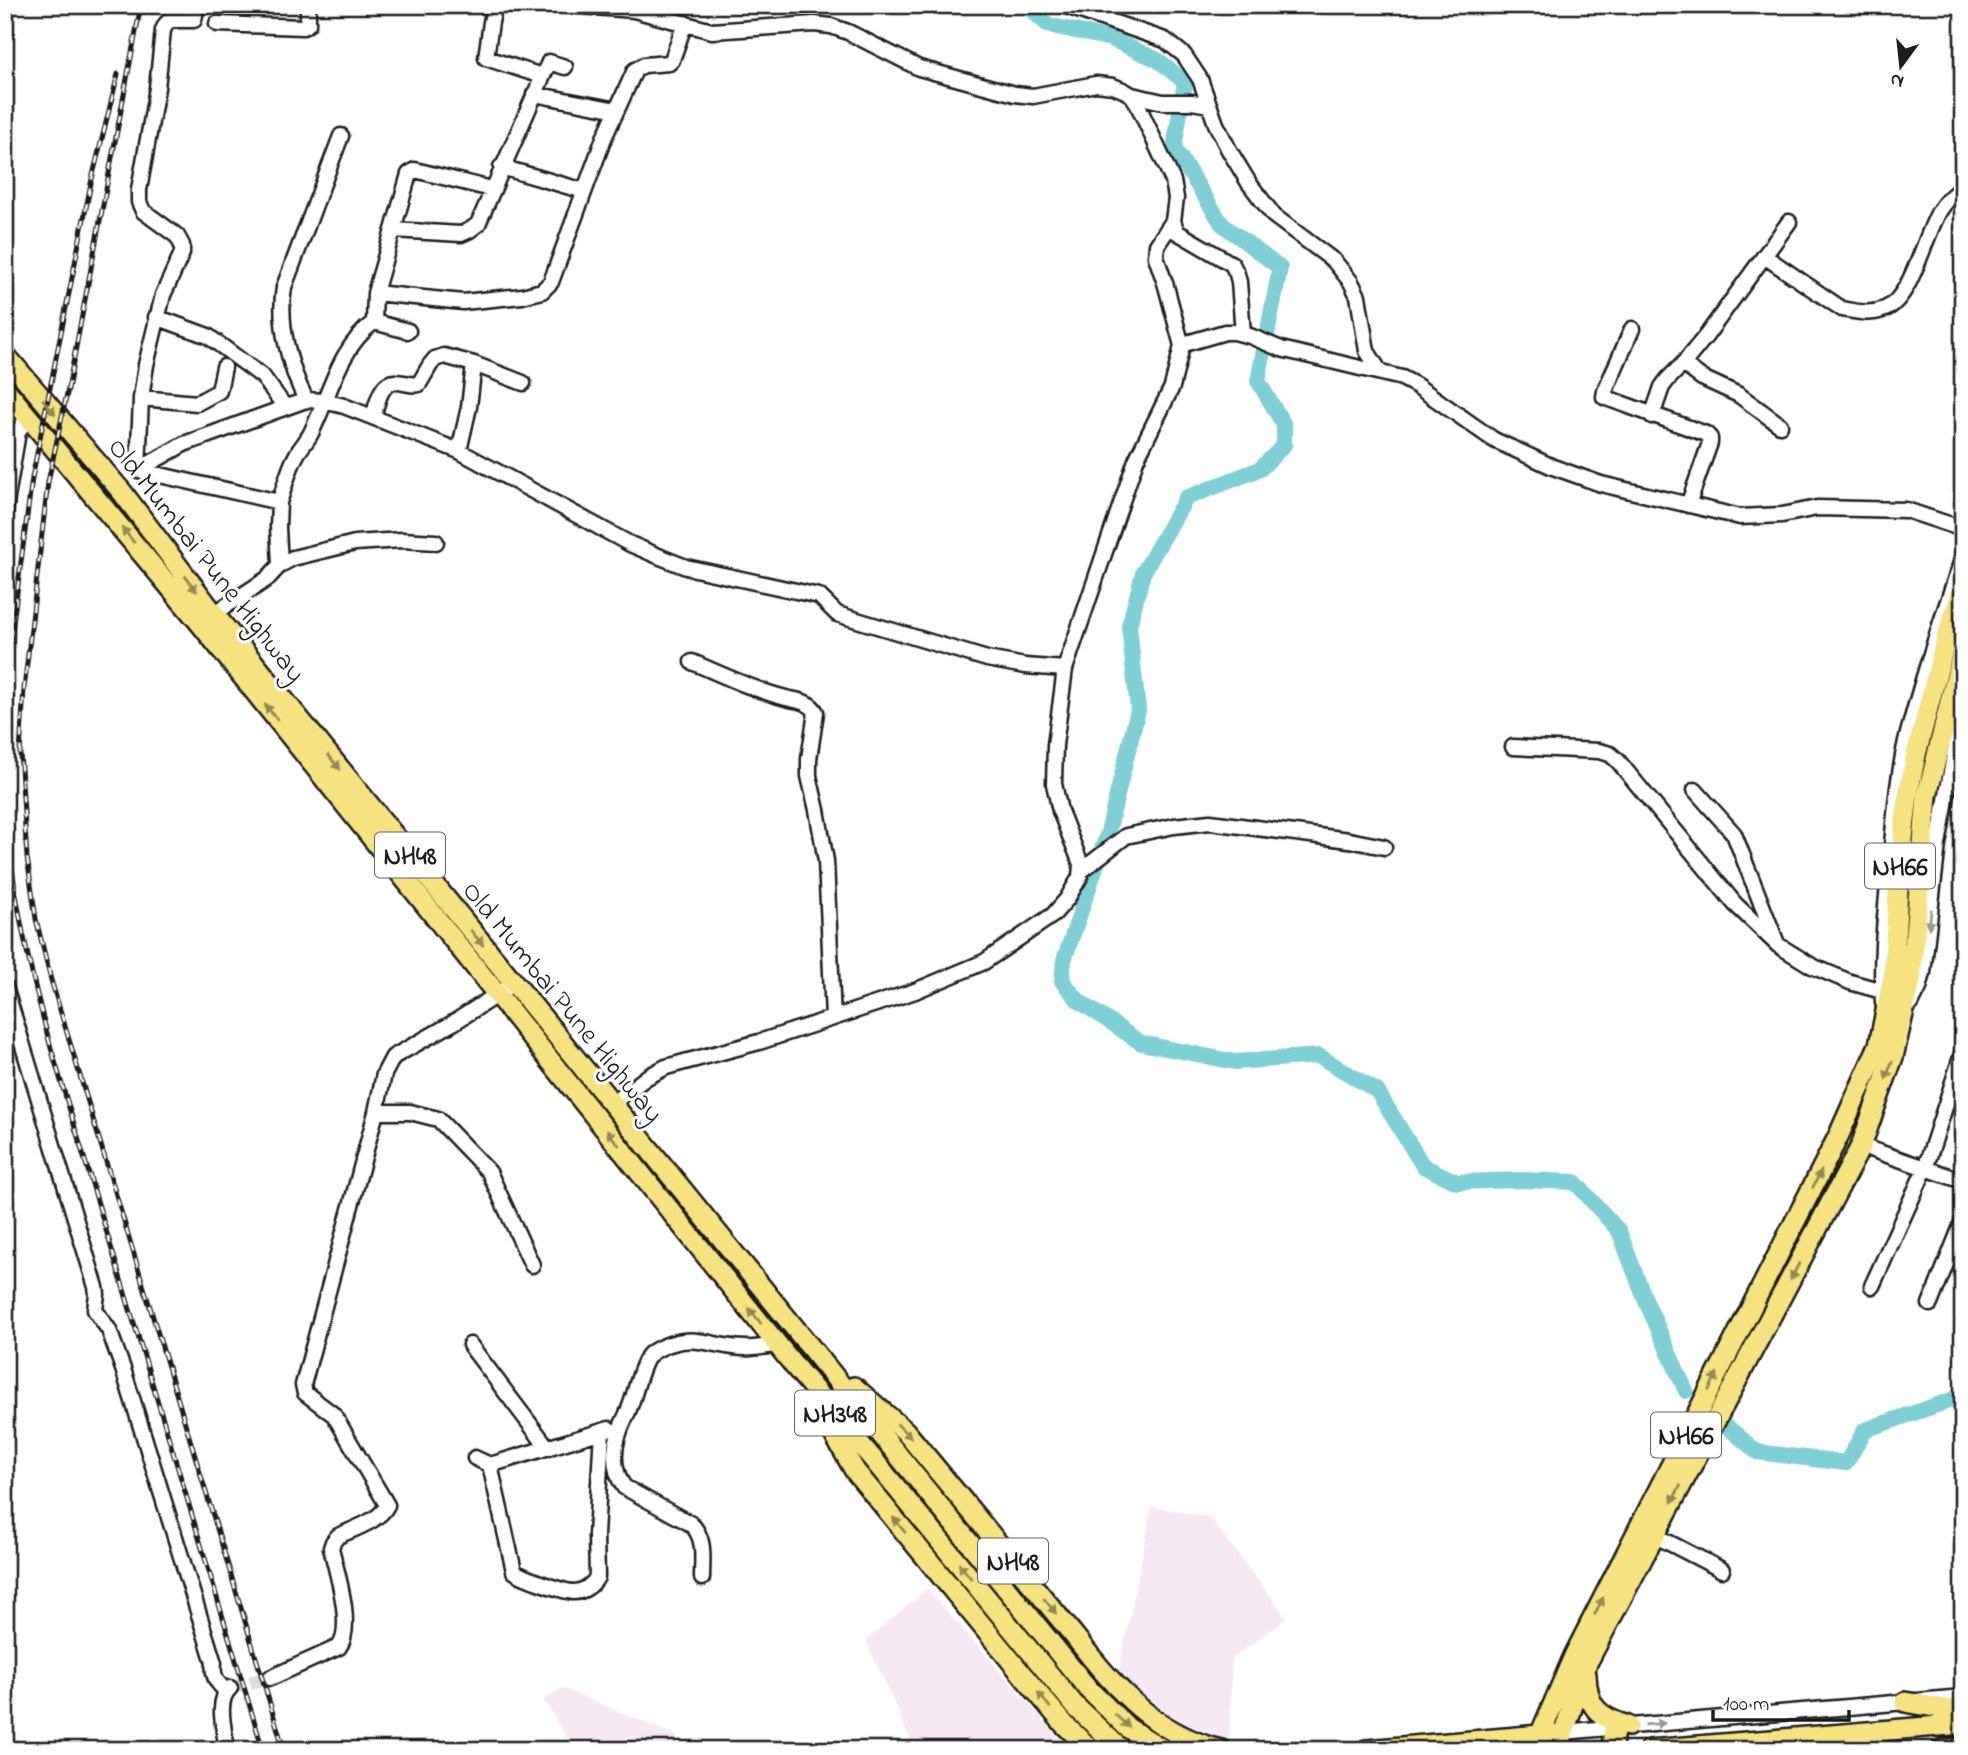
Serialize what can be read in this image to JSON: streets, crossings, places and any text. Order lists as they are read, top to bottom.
{
  "streets": {
    "highway": [
      "Old Mumbai Pune Highway",
      "NH48",
      "NH66",
      "NH348"
    ]
  },
  "crossings": [
    ["Old Mumbai Pune Highway", "NH48"],
    ["Old Mumbai Pune Highway", "NH348"],
    ["NH48", "NH348"]
  ],
  "scale_bar": "100 m",
  "north": "bottom"
}
